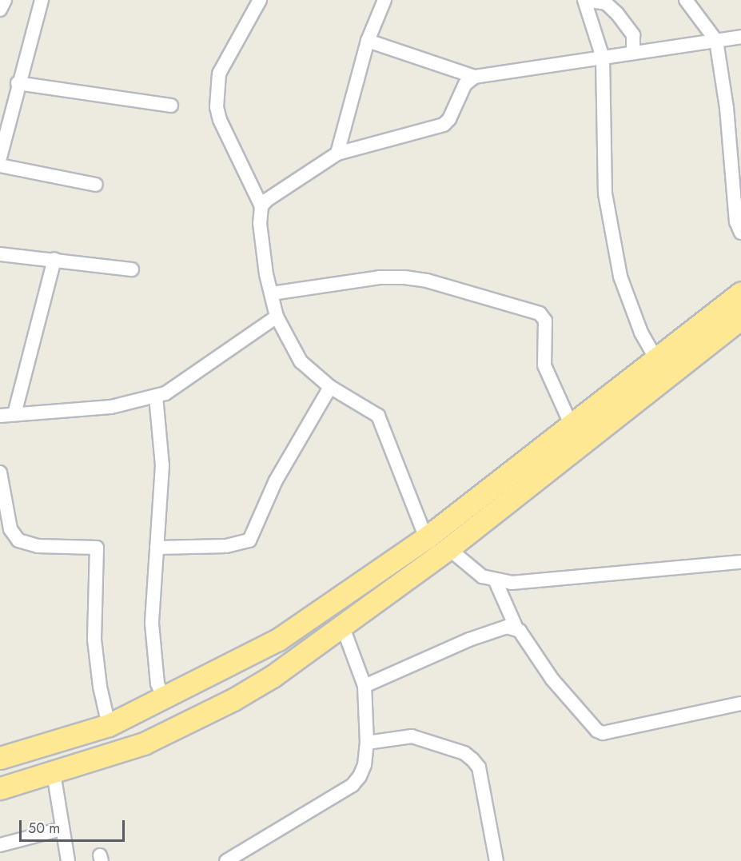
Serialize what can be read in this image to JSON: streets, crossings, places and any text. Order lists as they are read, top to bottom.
{
  "scale_bar": "50 m"
}
